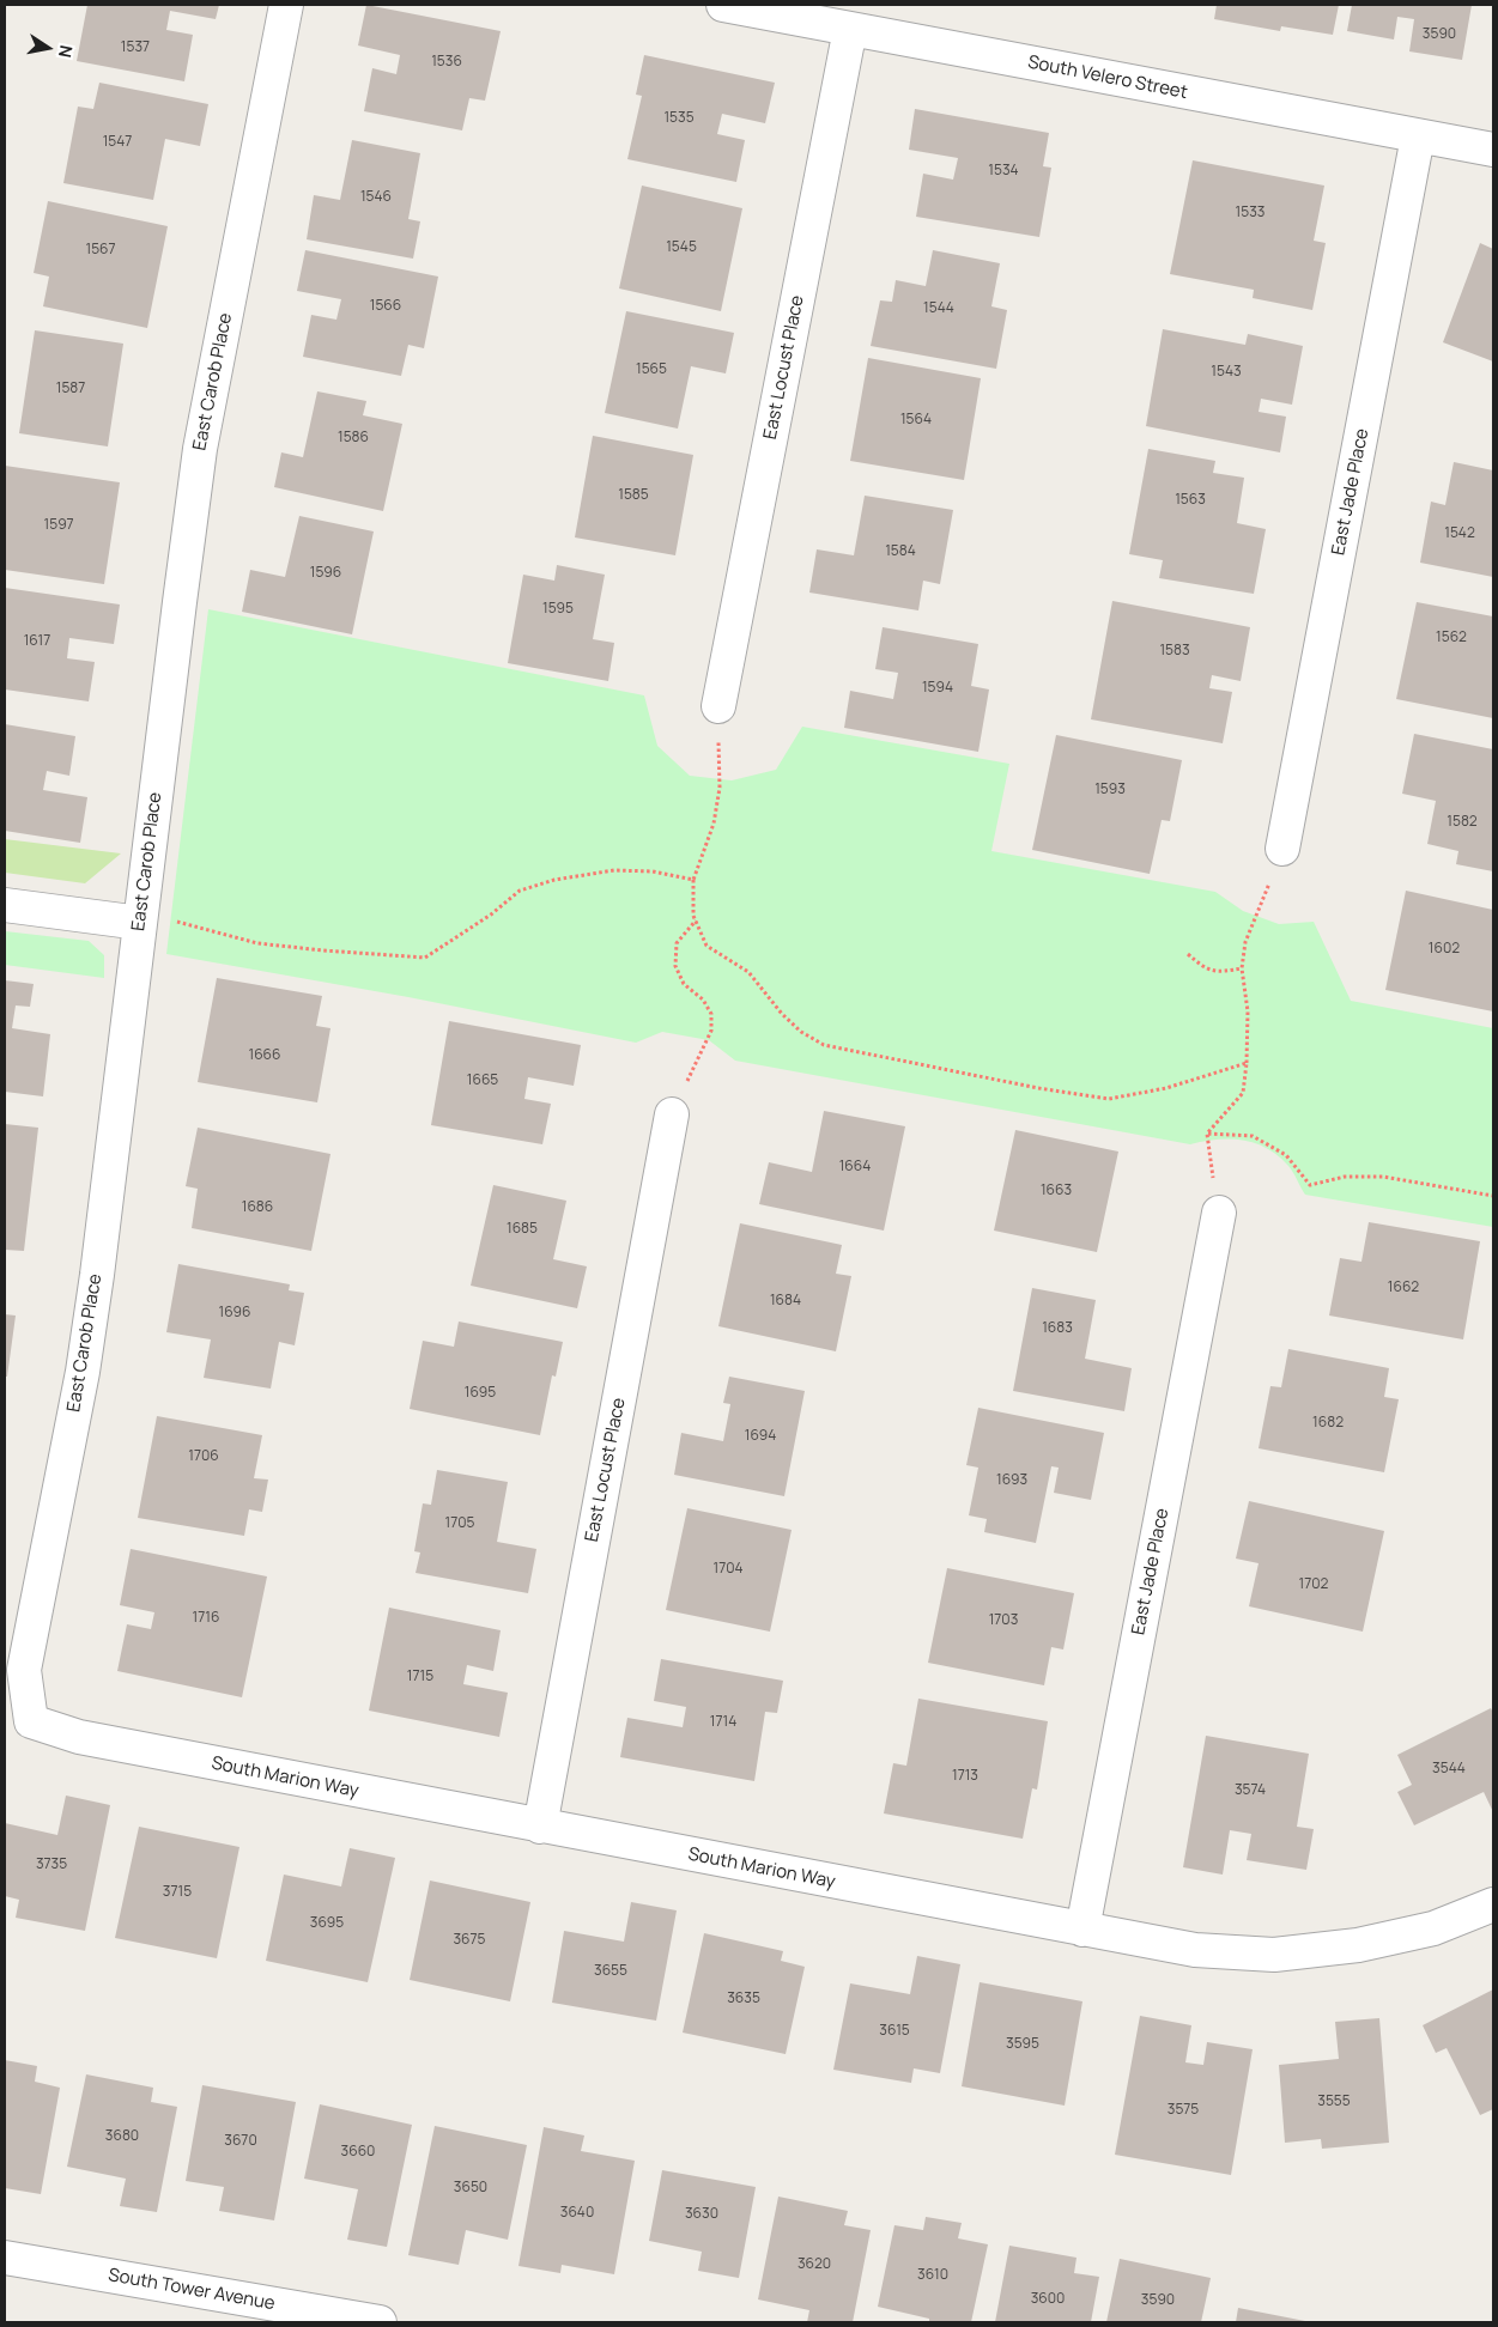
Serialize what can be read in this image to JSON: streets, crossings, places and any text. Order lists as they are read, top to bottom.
{
  "streets": {
    "street": [
      "South Velero Street",
      "East Locust Place",
      "East Carob Place",
      "East Jade Place",
      "South Marion Way",
      "South Tower Avenue"
    ]
  },
  "crossings": [
    ["South Velero Street", "East Locust Place"],
    ["South Velero Street", "East Jade Place"],
    ["East Locust Place", "South Marion Way"],
    ["East Carob Place", "South Marion Way"],
    ["East Jade Place", "South Marion Way"]
  ],
  "house_numbers": [
    "3590",
    "1537",
    "1536",
    "1535",
    "1547",
    "1534",
    "1546",
    "1533",
    "1545",
    "1567",
    "1566",
    "1544",
    "1565",
    "1543",
    "1587",
    "1564",
    "1586",
    "1585",
    "1563",
    "1597",
    "1542",
    "1584",
    "1596",
    "1595",
    "1562",
    "1617",
    "1583",
    "1594",
    "1593",
    "1582",
    "1602",
    "1666",
    "1665",
    "1664",
    "1663",
    "1686",
    "1685",
    "1662",
    "1684",
    "1696",
    "1683",
    "1695",
    "1682",
    "1694",
    "1706",
    "1693",
    "1705",
    "1704",
    "1702",
    "1716",
    "1703",
    "1715",
    "1714",
    "3544",
    "1713",
    "3574",
    "3735",
    "3715",
    "3695",
    "3675",
    "3655",
    "3635",
    "3615",
    "3595",
    "3555",
    "3575",
    "3680",
    "3670",
    "3660",
    "3650",
    "3640",
    "3630",
    "3620",
    "3610",
    "3600",
    "3590"
  ],
  "north": "right"
}
